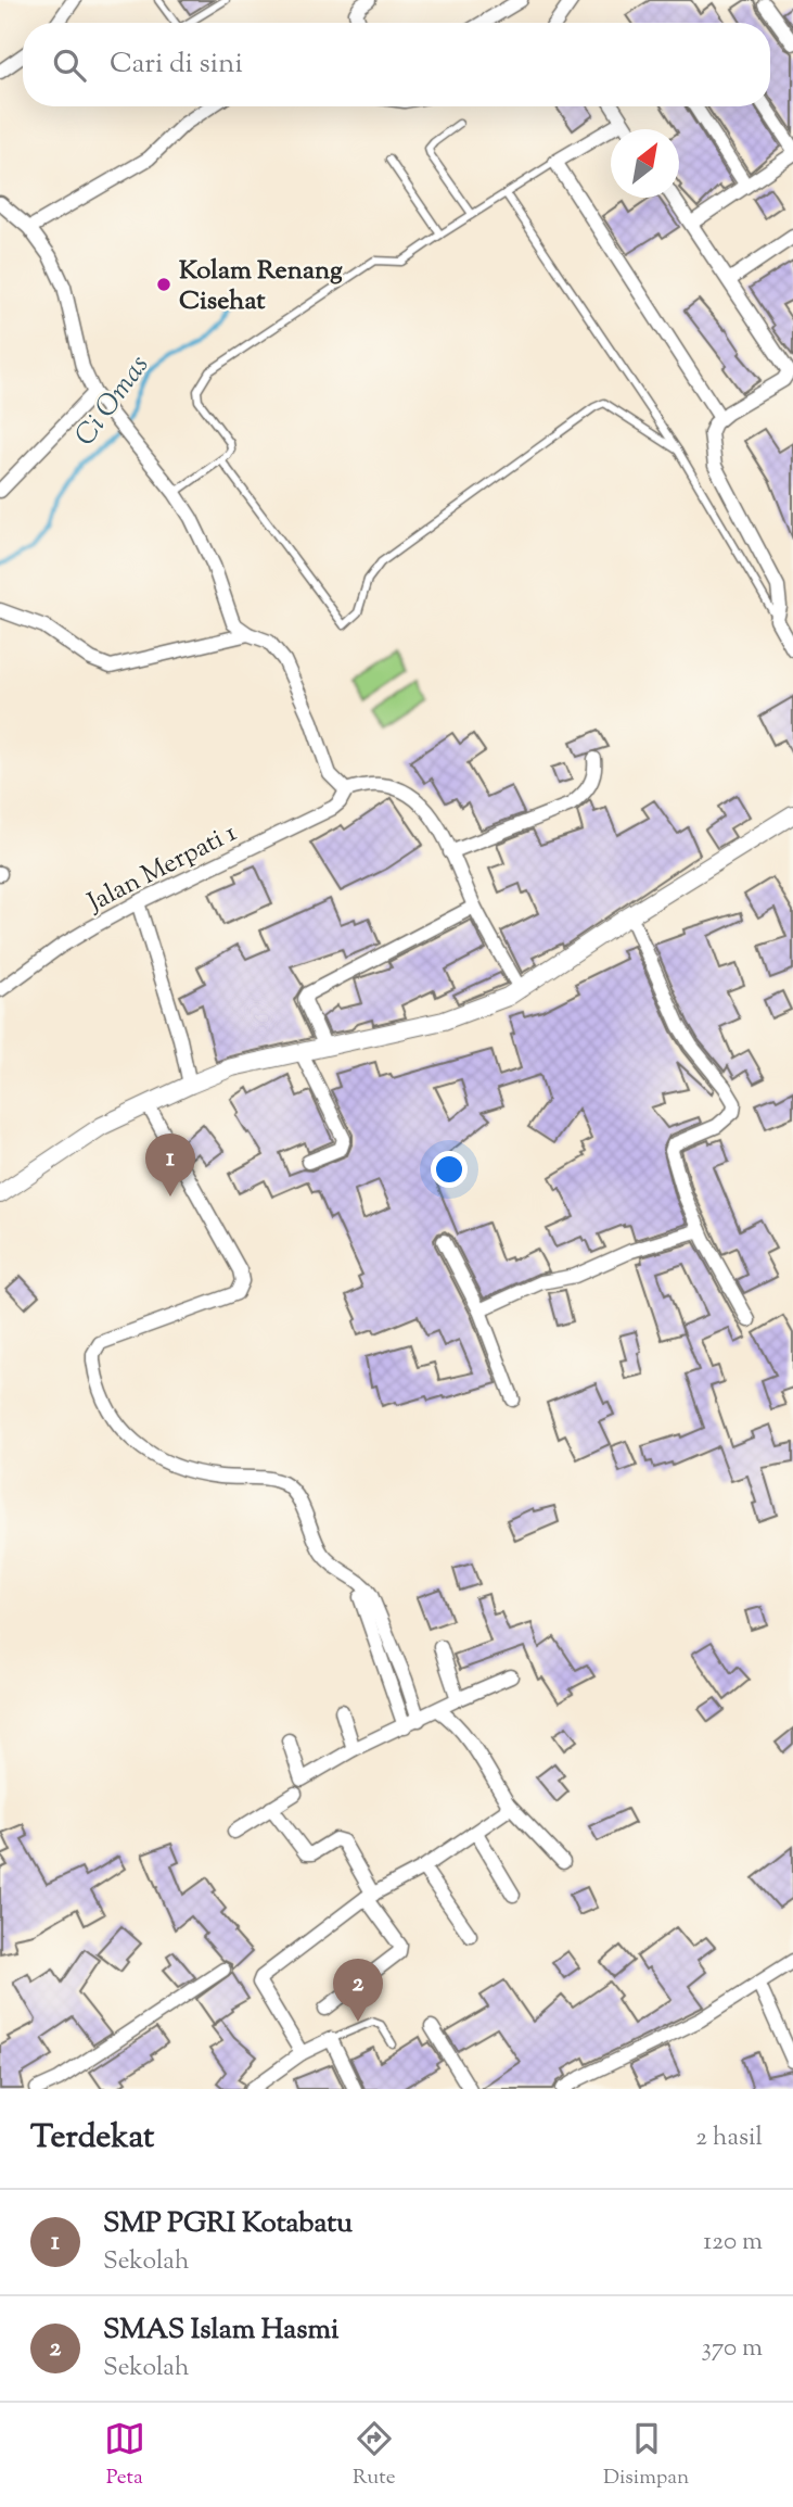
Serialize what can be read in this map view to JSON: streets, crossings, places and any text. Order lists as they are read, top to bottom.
{
  "streets": {
    "street": ["Jalan Merpati 1"]
  },
  "water": ["Ci Omas"],
  "places": ["Kolam Renang Cisehat"],
  "north": "top right",
  "page": {
    "search": "Cari di sini",
    "pins": ["1", "2"],
    "heading": ["Terdekat", "2 hasil"],
    "list": [
      {
        "mark": "1",
        "name": "SMP PGRI Kotabatu",
        "note": "Sekolah",
        "value": "120 m"
      },
      {
        "mark": "2",
        "name": "SMAS Islam Hasmi",
        "note": "Sekolah",
        "value": "370 m"
      }
    ],
    "nav": ["Peta", "Rute", "Disimpan"]
  }
}
